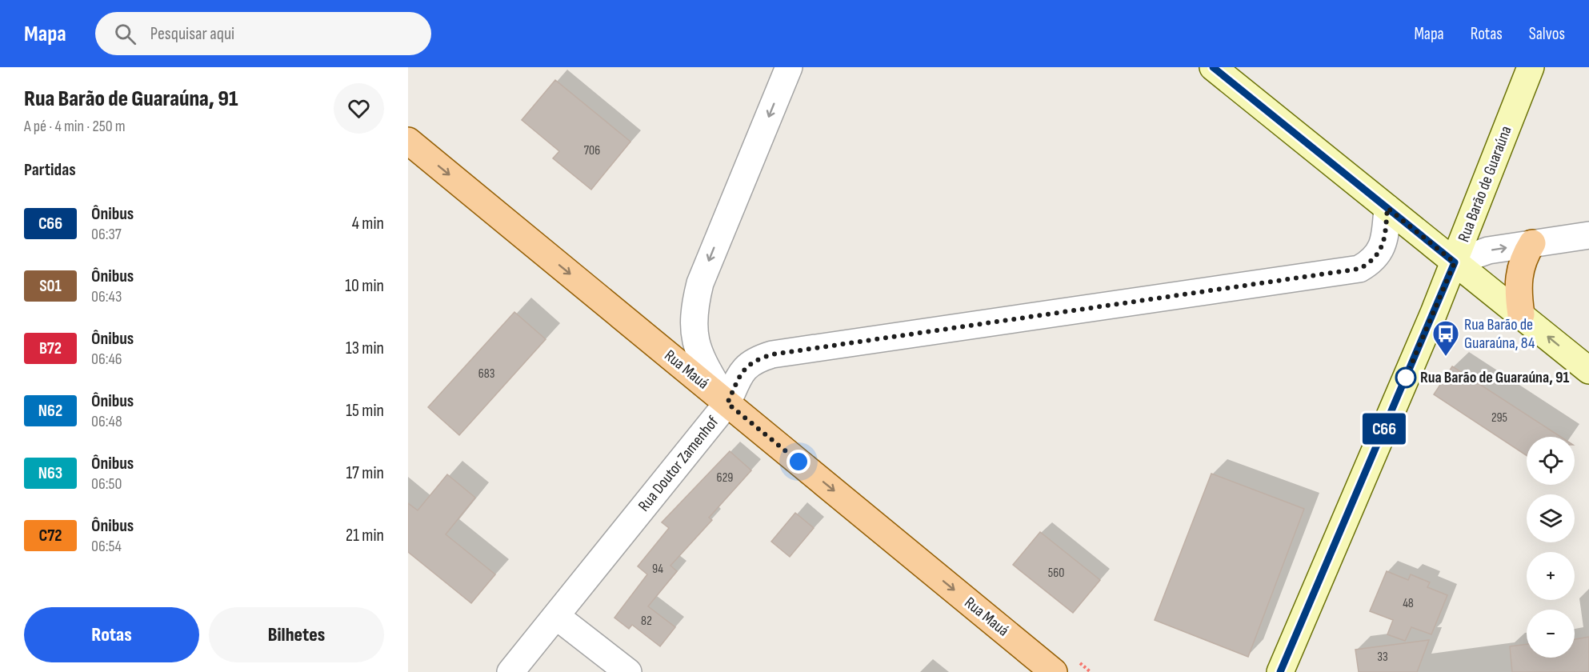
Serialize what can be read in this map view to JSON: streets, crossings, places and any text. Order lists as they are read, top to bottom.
{
  "streets": {
    "main road": ["Rua Mauá"],
    "street": ["Rua Barão de Guaraúna", "Rua Doutor Zamenhof"]
  },
  "crossings": [
    ["Rua Mauá", "Rua Doutor Zamenhof"]
  ],
  "one_way": ["Rua Mauá", "Rua Doutor Zamenhof"],
  "places": {
    "bus stop": ["Rua Barão de Guaraúna, 84"],
    "other": ["Rua Barão de Guaraúna, 91"]
  },
  "lines": ["bus line C66"],
  "house_numbers": [
    "706",
    "683",
    "295",
    "629",
    "94",
    "560",
    "48",
    "82",
    "33"
  ],
  "page": {
    "header": "Mapa",
    "search": "Pesquisar aqui",
    "nav": ["Mapa", "Rotas", "Salvos"],
    "heading": [
      ["Rua Barão de Guaraúna, 91", "A pé · 4 min · 250 m"],
      "Partidas"
    ],
    "on_map": "C66",
    "list": [
      {
        "mark": "C66",
        "name": "Ônibus",
        "note": "06:37",
        "value": "4 min"
      },
      {
        "mark": "S01",
        "name": "Ônibus",
        "note": "06:43",
        "value": "10 min"
      },
      {
        "mark": "B72",
        "name": "Ônibus",
        "note": "06:46",
        "value": "13 min"
      },
      {
        "mark": "N62",
        "name": "Ônibus",
        "note": "06:48",
        "value": "15 min"
      },
      {
        "mark": "N63",
        "name": "Ônibus",
        "note": "06:50",
        "value": "17 min"
      },
      {
        "mark": "C72",
        "name": "Ônibus",
        "note": "06:54",
        "value": "21 min"
      }
    ],
    "map_buttons": ["+", "−"],
    "buttons": ["Rotas", "Bilhetes"]
  }
}
